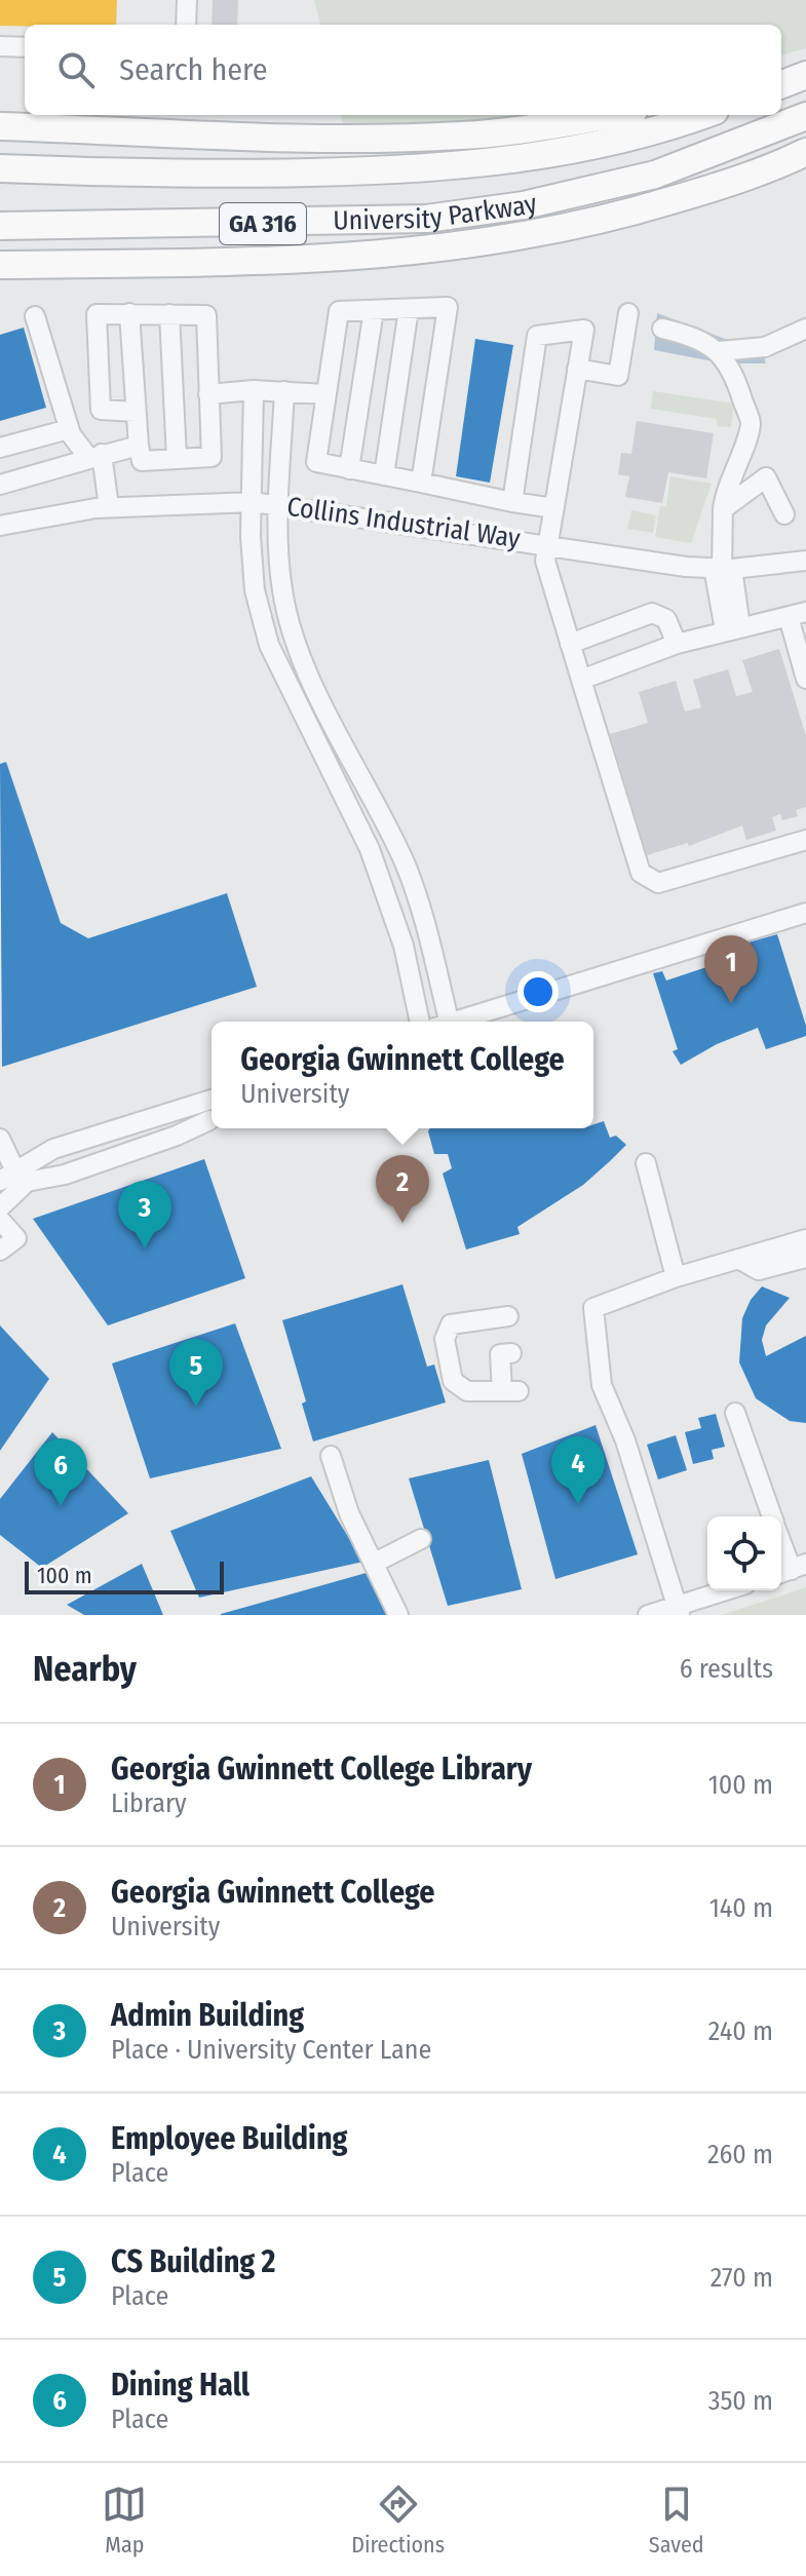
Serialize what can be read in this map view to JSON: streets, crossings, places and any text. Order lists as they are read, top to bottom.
{
  "streets": {
    "highway": ["University Parkway", "GA 316"],
    "street": ["Collins Industrial Way"]
  },
  "scale_bar": "100 m",
  "page": {
    "search": "Search here",
    "pins": [
      "1",
      "2",
      "3",
      "5",
      "4",
      "6"
    ],
    "popup": ["Georgia Gwinnett College", "University"],
    "scale": "100 m",
    "heading": ["Nearby", "6 results"],
    "list": [
      {
        "mark": "1",
        "name": "Georgia Gwinnett College Library",
        "note": "Library",
        "value": "100 m"
      },
      {
        "mark": "2",
        "name": "Georgia Gwinnett College",
        "note": "University",
        "value": "140 m"
      },
      {
        "mark": "3",
        "name": "Admin Building",
        "note": "Place · University Center Lane",
        "value": "240 m"
      },
      {
        "mark": "4",
        "name": "Employee Building",
        "note": "Place",
        "value": "260 m"
      },
      {
        "mark": "5",
        "name": "CS Building 2",
        "note": "Place",
        "value": "270 m"
      },
      {
        "mark": "6",
        "name": "Dining Hall",
        "note": "Place",
        "value": "350 m"
      }
    ],
    "nav": ["Map", "Directions", "Saved"]
  }
}
